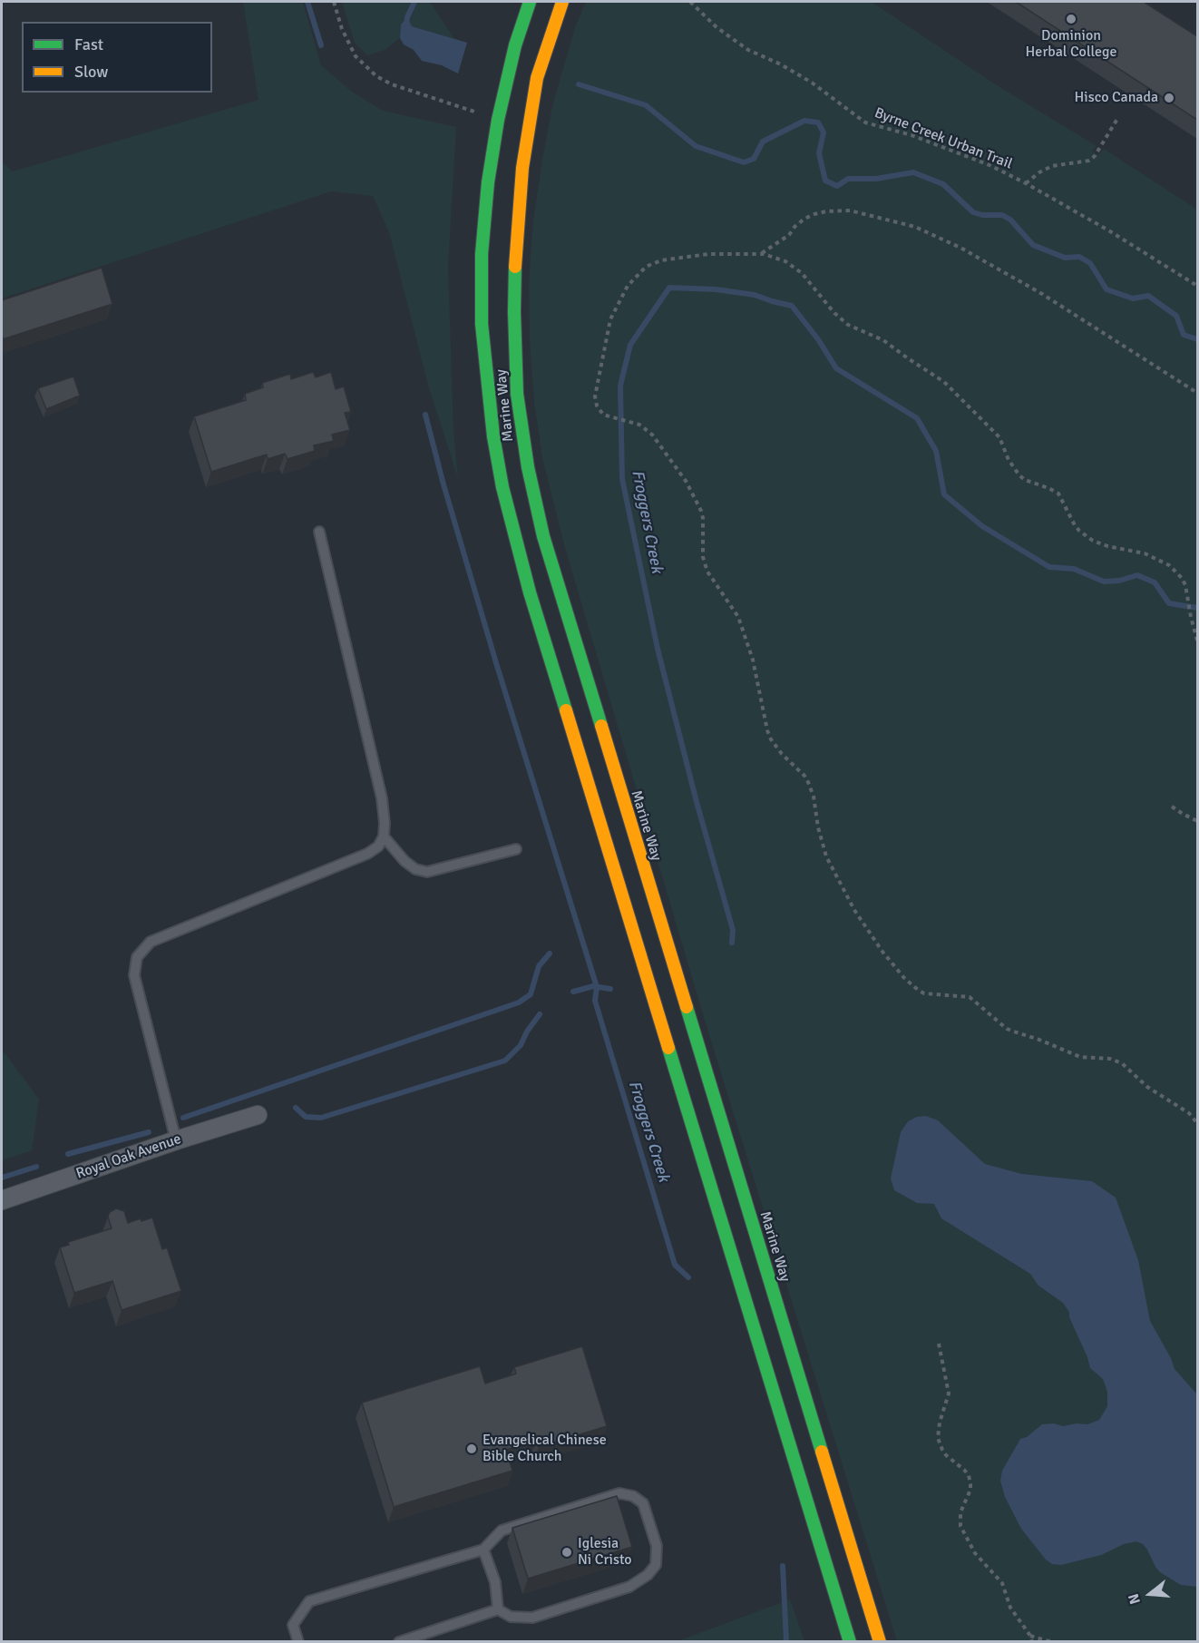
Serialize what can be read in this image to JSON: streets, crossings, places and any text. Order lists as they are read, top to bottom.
{
  "streets": {
    "main road": ["Marine Way"],
    "street": ["Royal Oak Avenue"],
    "path": ["Byrne Creek Urban Trail"]
  },
  "water": ["Froggers Creek"],
  "places": [
    "Dominion Herbal College",
    "Hisco Canada",
    "Evangelical Chinese Bible Church",
    "Iglesia Ni Cristo"
  ],
  "legend": ["Fast", "Slow"],
  "north": "left"
}
